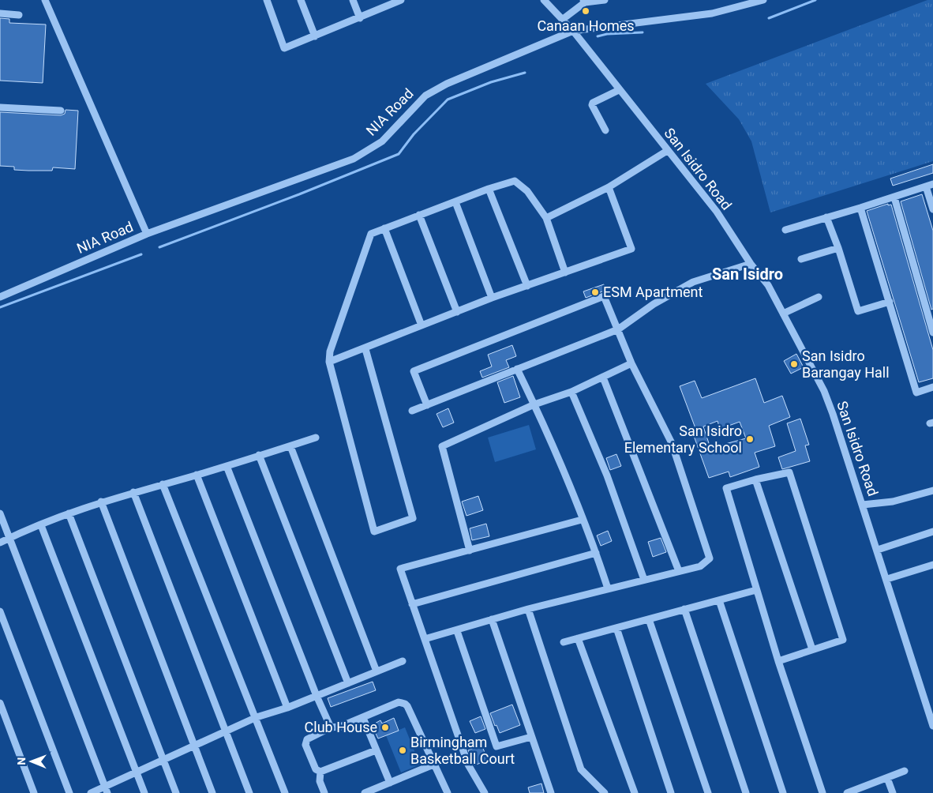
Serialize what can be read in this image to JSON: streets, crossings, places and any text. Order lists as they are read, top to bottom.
{
  "streets": {
    "street": ["NIA Road", "San Isidro Road"]
  },
  "crossings": [
    ["NIA Road", "San Isidro Road"]
  ],
  "districts": ["San Isidro"],
  "places": [
    "Canaan Homes",
    "ESM Apartment",
    "San Isidro Barangay Hall",
    "San Isidro Elementary School",
    "Club House",
    "Birmingham Basketball Court"
  ],
  "north": "left"
}
